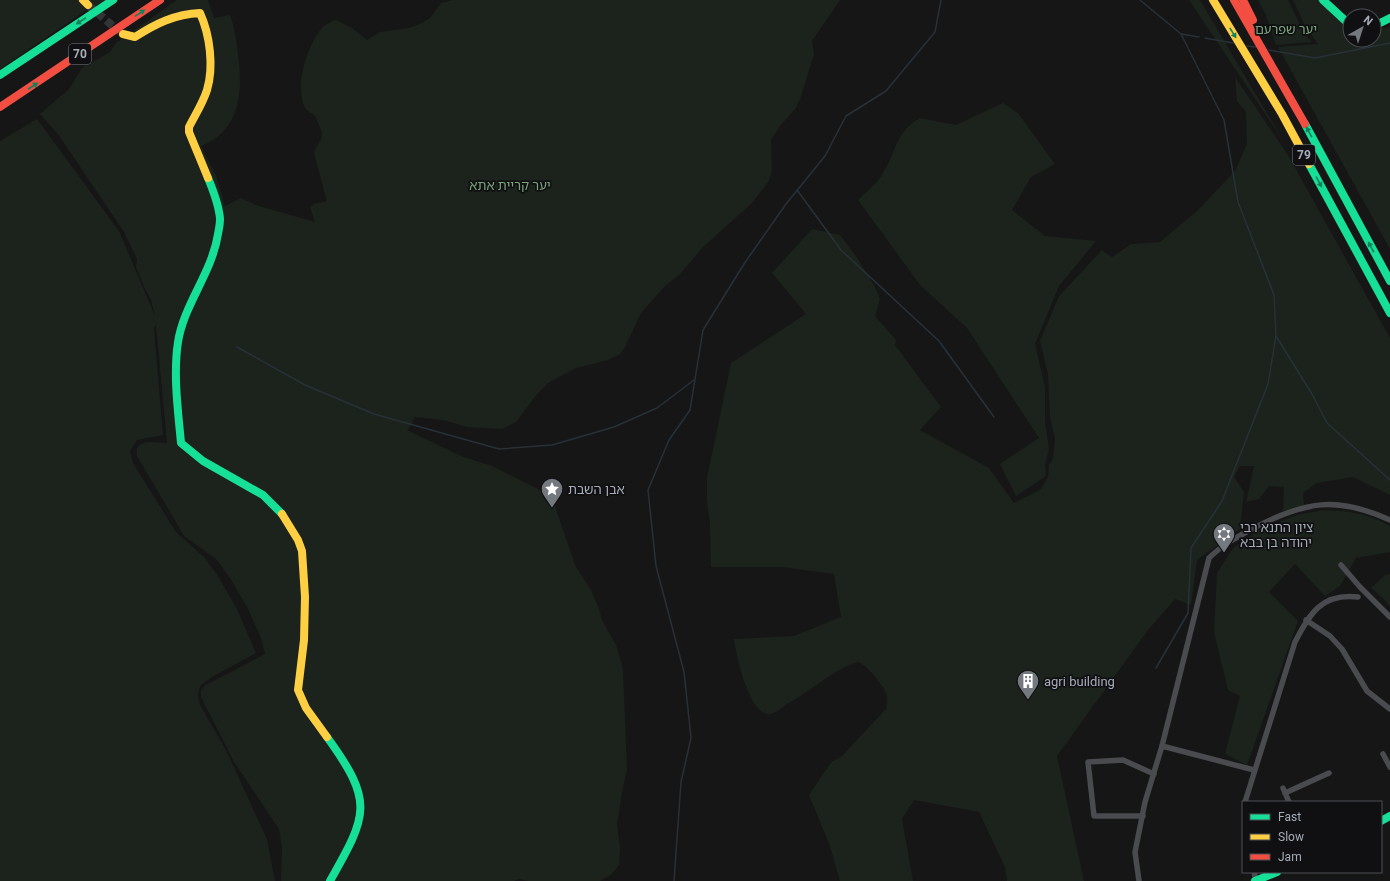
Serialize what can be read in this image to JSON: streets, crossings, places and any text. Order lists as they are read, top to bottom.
{
  "streets": {
    "main road": ["70", "79"]
  },
  "parks": ["יער שפרעם", "יער קריית אתא"],
  "places": {
    "place": ["אבן השבת"],
    "synagogue": ["ציון התנא רבי יהודה בן בבא"],
    "building": ["agri building"]
  },
  "legend": ["Fast", "Slow", "Jam"],
  "north": "top right"
}
